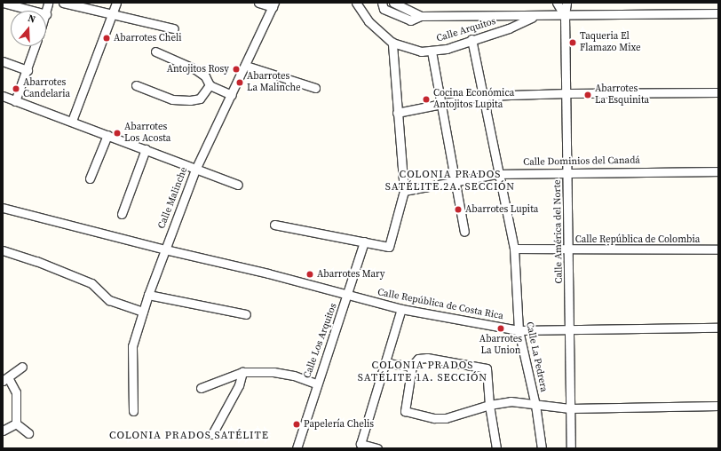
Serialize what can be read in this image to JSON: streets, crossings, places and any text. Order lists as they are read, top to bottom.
{
  "streets": {
    "street": [
      "Calle Arquitos",
      "Calle Dominios del Canadá",
      "Calle Malinche",
      "Calle América del Norte",
      "Calle República de Colombia",
      "Calle República de Costa Rica",
      "Calle Los Arquitos",
      "Calle La Pedrera"
    ]
  },
  "crossings": [
    ["Calle Arquitos", "Calle La Pedrera"],
    ["Calle Dominios del Canadá", "Calle América del Norte"],
    ["Calle Dominios del Canadá", "Calle La Pedrera"],
    ["Calle Malinche", "Calle República de Costa Rica"],
    ["Calle América del Norte", "Calle República de Colombia"],
    ["Calle América del Norte", "Calle República de Costa Rica"],
    ["Calle República de Colombia", "Calle La Pedrera"],
    ["Calle República de Costa Rica", "Calle Los Arquitos"],
    ["Calle República de Costa Rica", "Calle La Pedrera"]
  ],
  "districts": ["COLONIA PRADOS SATÉLITE 2A. SECCIÓN", "COLONIA PRADOS SATÉLITE 1A. SECCIÓN", "COLONIA PRADOS SATÉLITE"],
  "places": [
    "Abarrotes Cheli",
    "Taqueria El Flamazo Mixe",
    "Antojitos Rosy",
    "Abarrotes La Malinche",
    "Abarrotes Candelaria",
    "Abarrotes La Esquinita",
    "Cocina Económica Antojitos Lupita",
    "Abarrotes Los Acosta",
    "Abarrotes Lupita",
    "Abarrotes Mary",
    "Abarrotes La Union",
    "Papelería Chelis"
  ],
  "north": "top"
}
